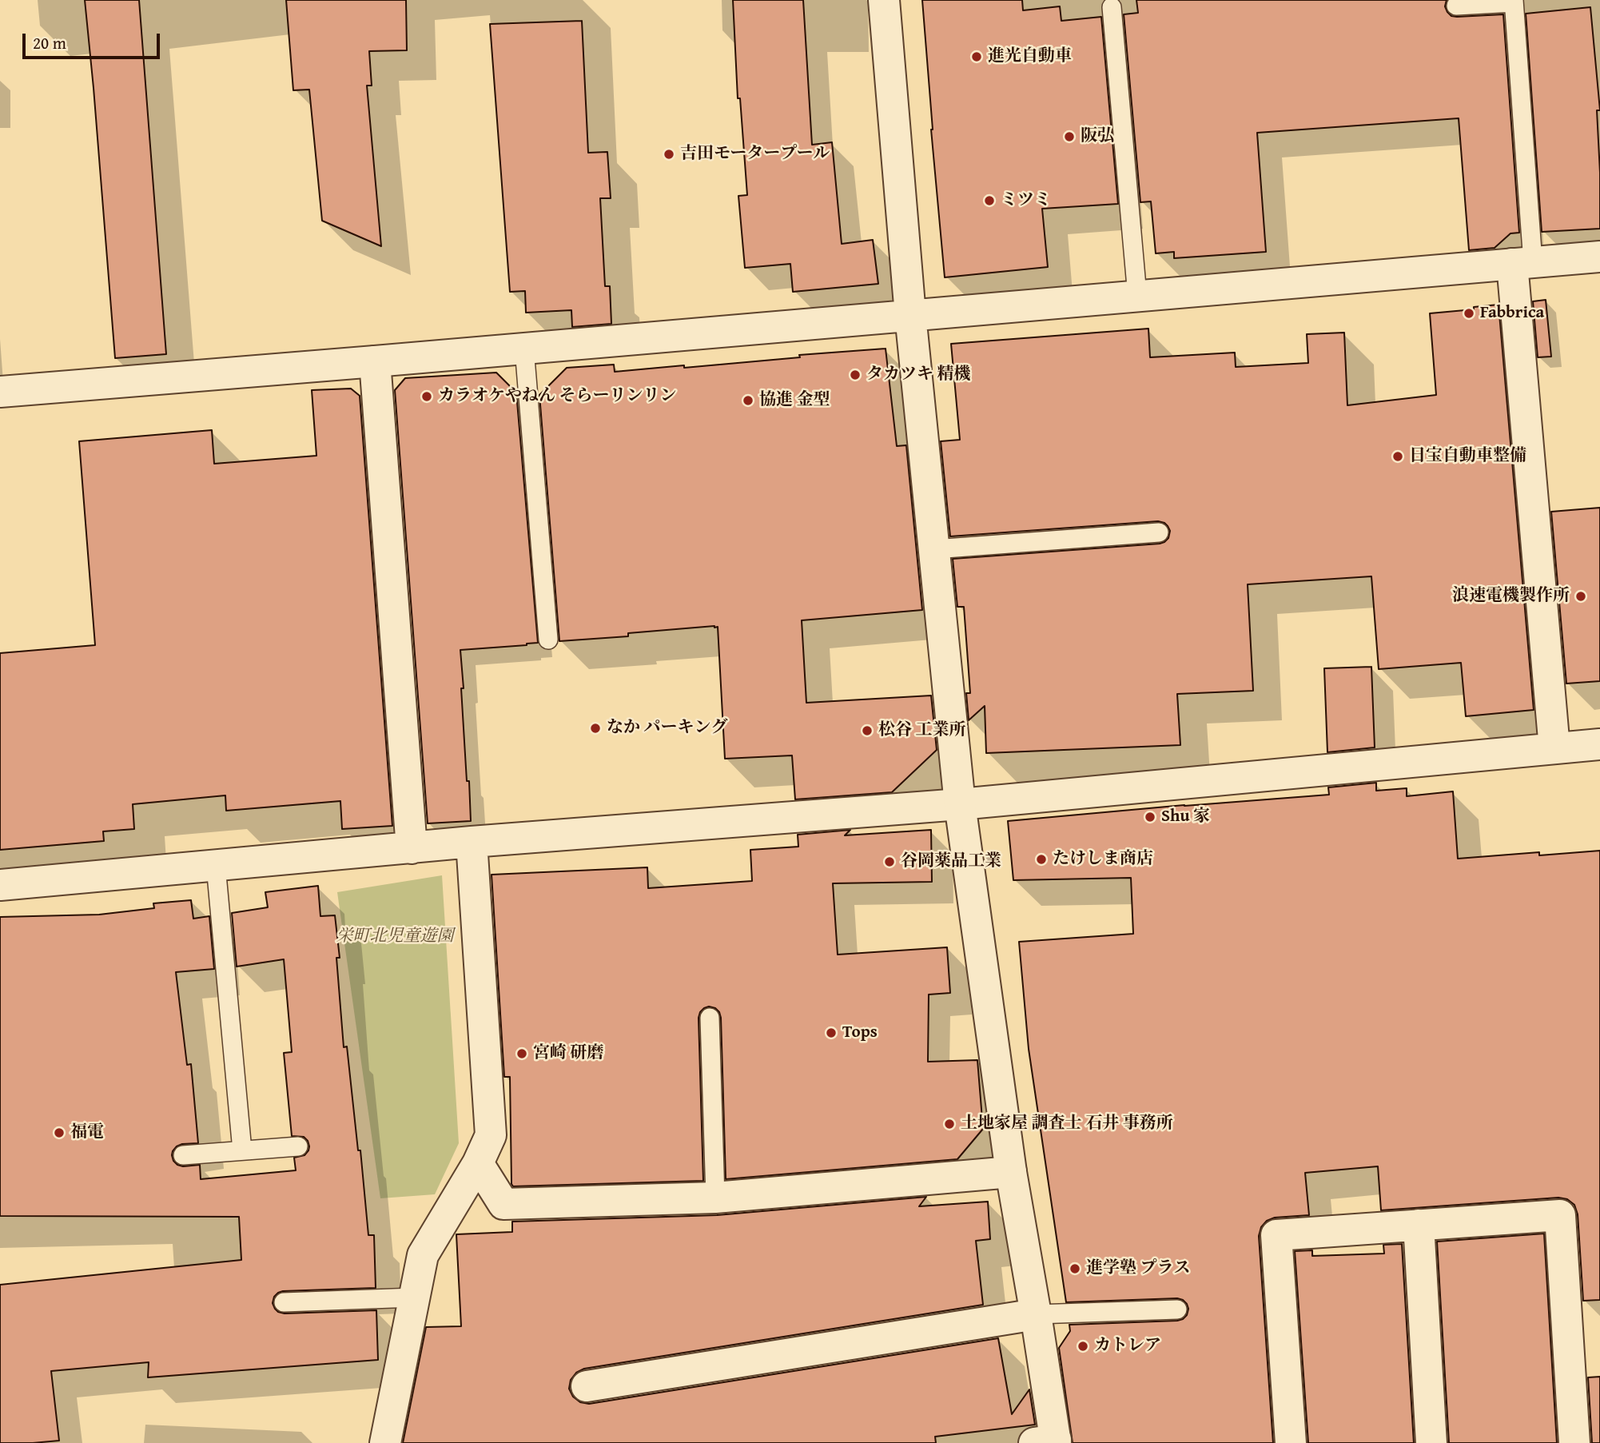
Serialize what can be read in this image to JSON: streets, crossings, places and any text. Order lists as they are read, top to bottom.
{
  "parks": ["栄町北児童遊園"],
  "places": [
    "進光自動車",
    "阪弘",
    "吉田モータープール",
    "ミツミ",
    "Fabbrica",
    "タカツキ 精機",
    "カラオケやねん そらーリンリン",
    "協進 金型",
    "日宝自動車整備",
    "浪速電機製作所",
    "なか パーキング",
    "松谷 工業所",
    "Shu 家",
    "たけしま商店",
    "谷岡薬品工業",
    "Tops",
    "宮崎 研磨",
    "土地家屋 調査士 石井 事務所",
    "福電",
    "進学塾 プラス",
    "カトレア"
  ],
  "scale_bar": "20 m"
}
